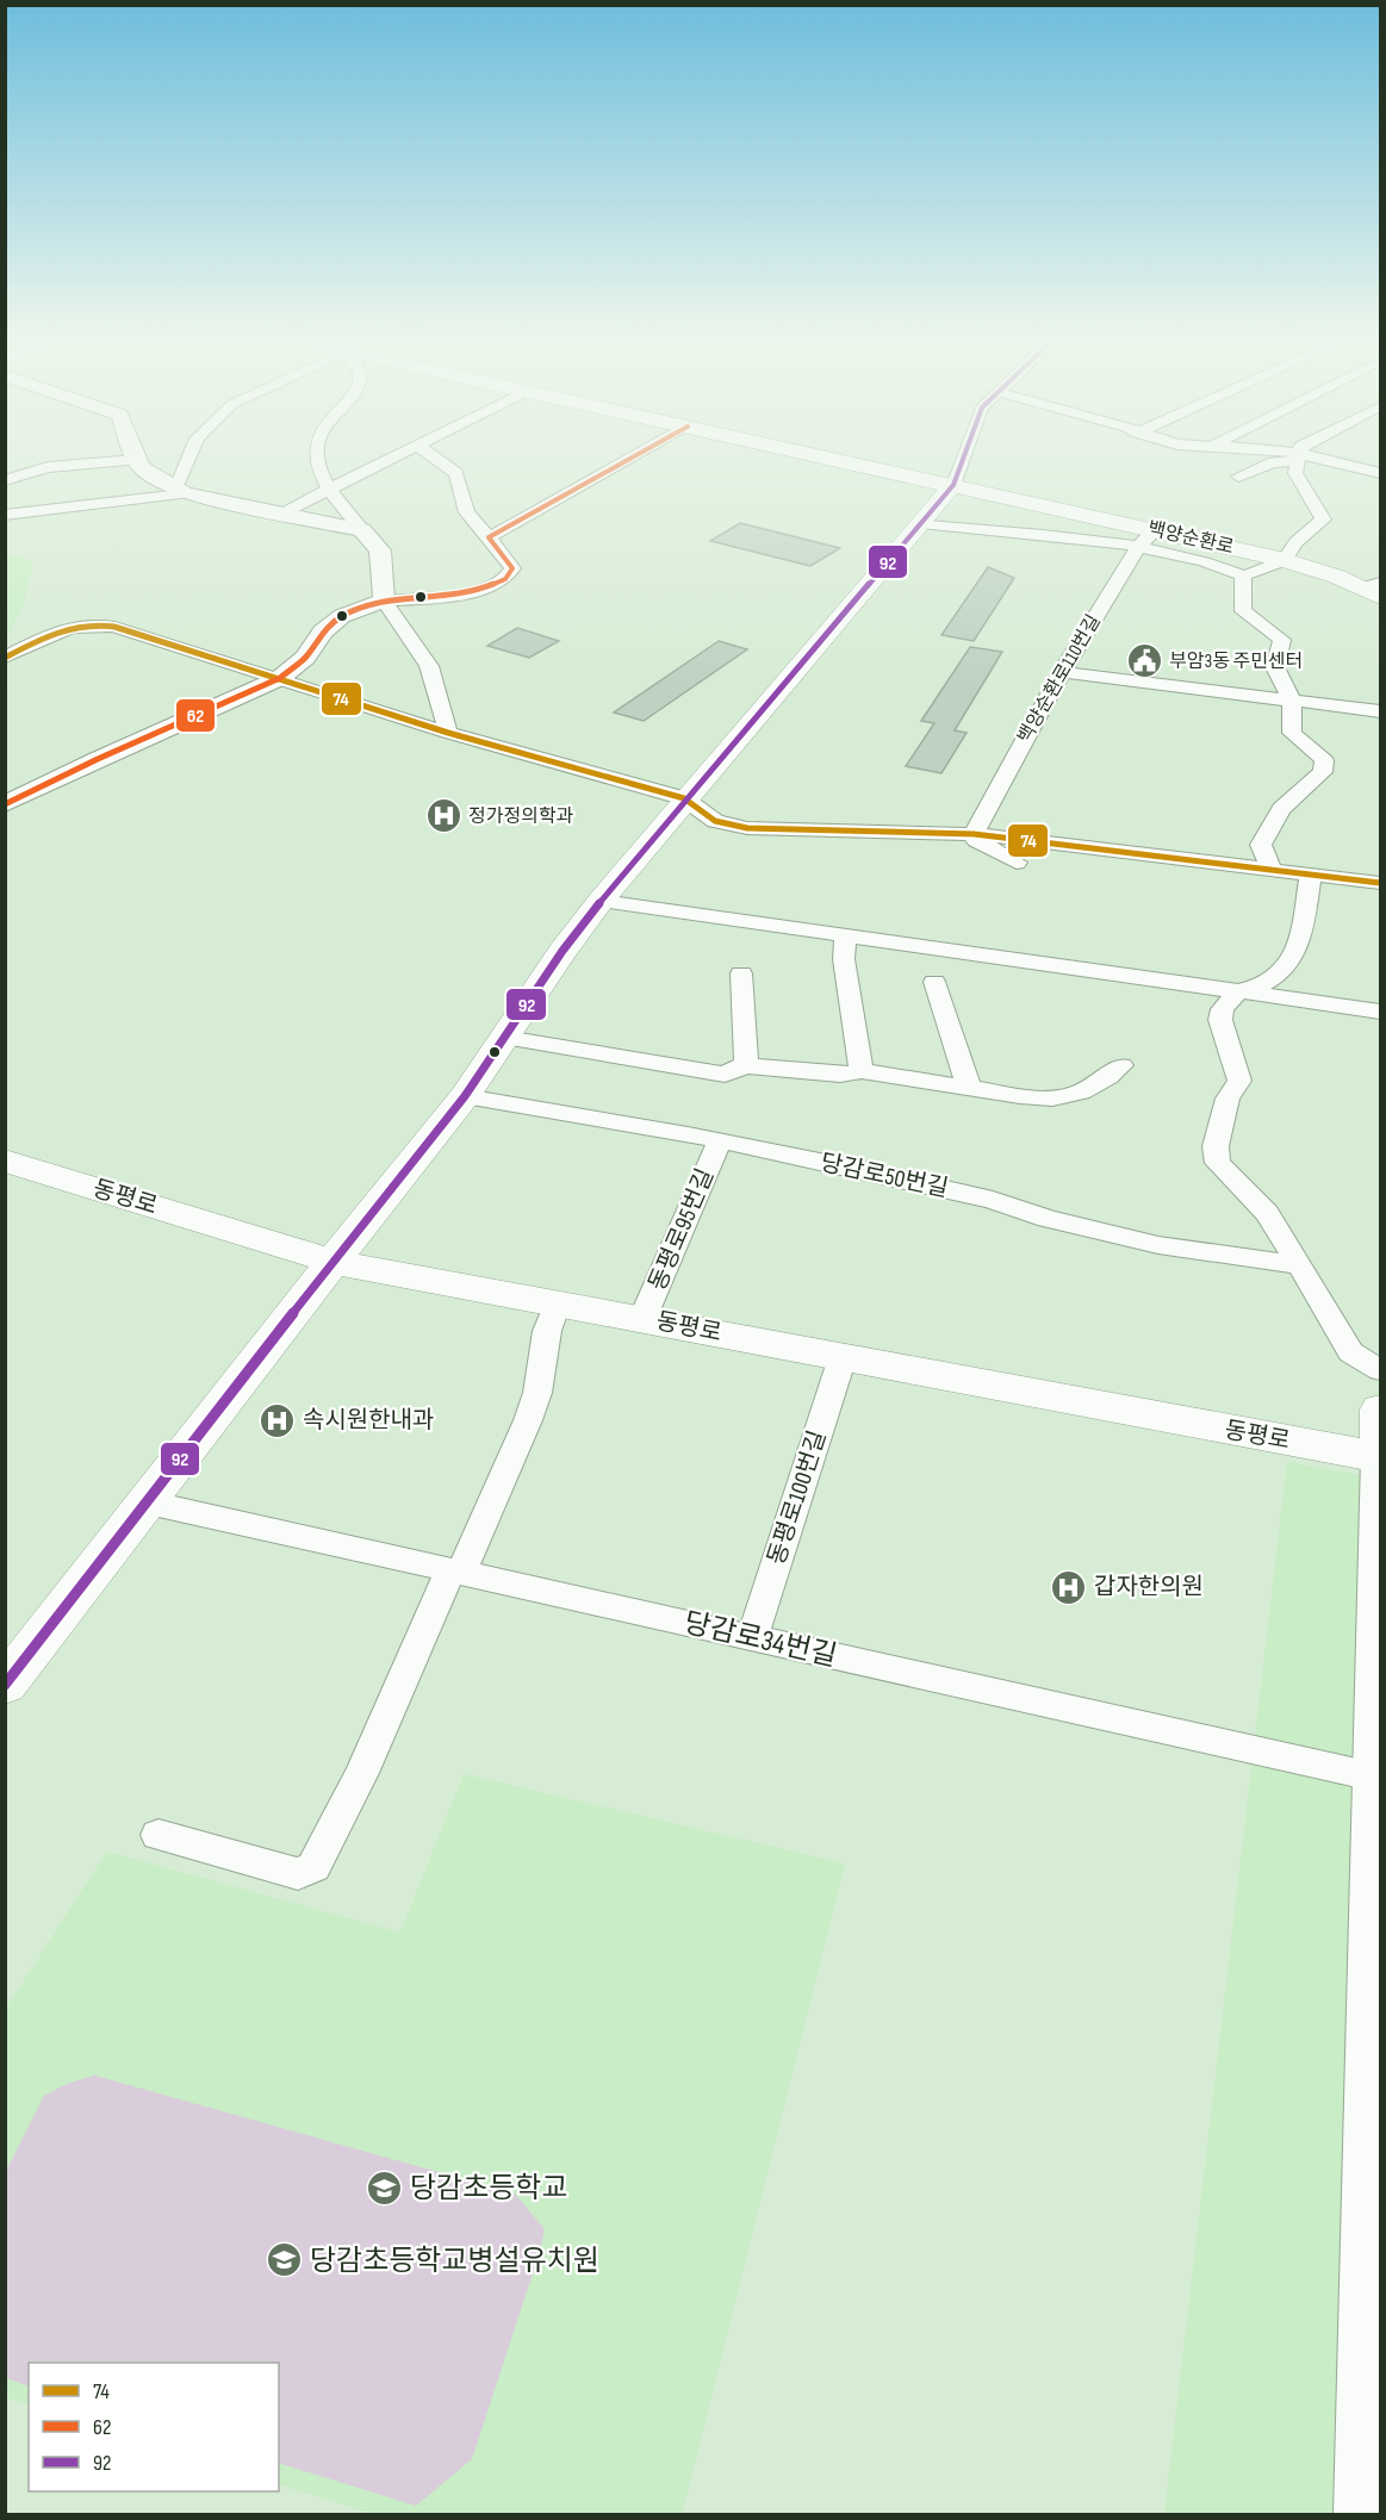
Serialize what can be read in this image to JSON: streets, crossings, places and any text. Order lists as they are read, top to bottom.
{
  "streets": {
    "main road": ["백양순환로", "동평로"],
    "street": [
      "백양순환로110번길",
      "당감로50번길",
      "동평로95번길",
      "동평로100번길",
      "당감로34번길"
    ]
  },
  "crossings": [
    ["백양순환로", "백양순환로110번길"],
    ["당감로50번길", "동평로95번길"],
    ["동평로", "동평로95번길"],
    ["동평로", "동평로100번길"],
    ["동평로100번길", "당감로34번길"]
  ],
  "places": {
    "public building": ["부암3동 주민센터"],
    "hospital": ["정가정의학과", "속시원한내과", "갑자한의원"],
    "school or university": ["당감초등학교", "당감초등학교병설유치원"]
  },
  "lines": ["transit line 62", "transit line 92", "transit line 74"],
  "legend": ["74", "62", "92"]
}
